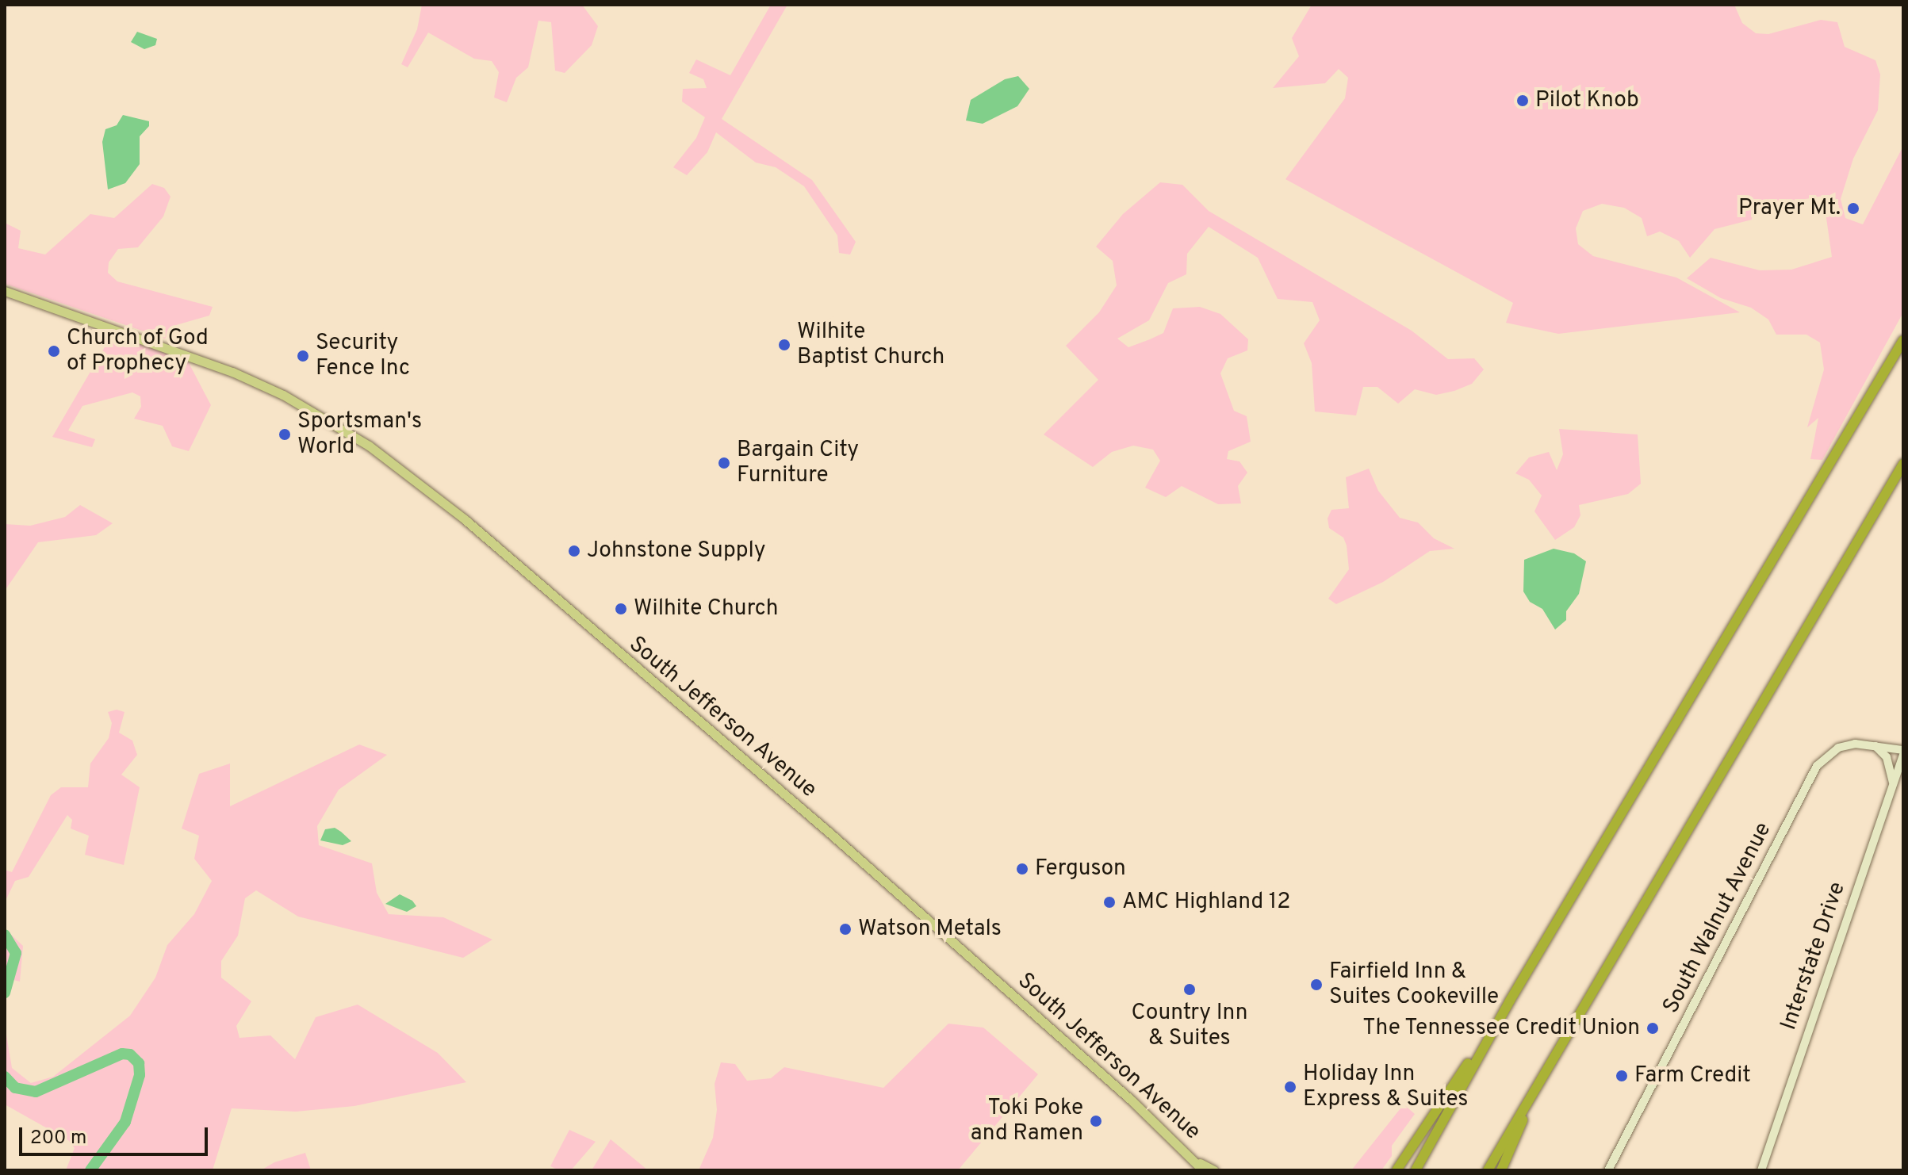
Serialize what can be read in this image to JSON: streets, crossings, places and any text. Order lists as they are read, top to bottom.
{
  "streets": {
    "main road": ["South Jefferson Avenue"],
    "street": ["South Walnut Avenue", "Interstate Drive"]
  },
  "places": [
    "Pilot Knob",
    "Prayer Mt.",
    "Wilhite Baptist Church",
    "Church of God of Prophecy",
    "Security Fence Inc",
    "Sportsman's World",
    "Bargain City Furniture",
    "Johnstone Supply",
    "Wilhite Church",
    "Ferguson",
    "AMC Highland 12",
    "Watson Metals",
    "Fairfield Inn & Suites Cookeville",
    "Country Inn & Suites",
    "The Tennessee Credit Union",
    "Farm Credit",
    "Holiday Inn Express & Suites",
    "Toki Poke and Ramen"
  ],
  "scale_bar": "200 m"
}
